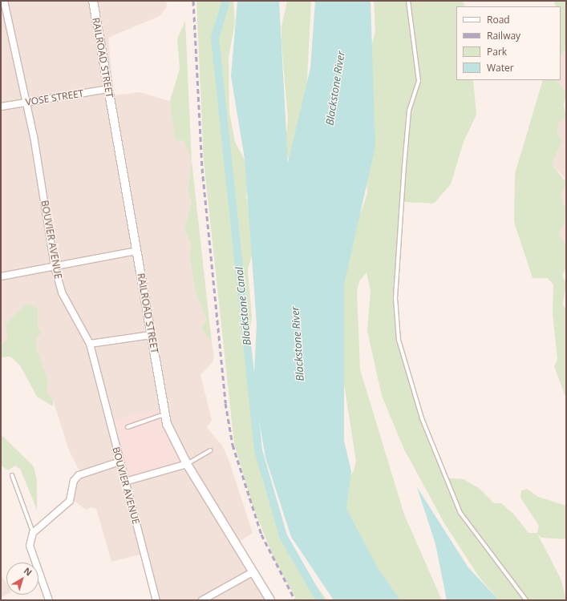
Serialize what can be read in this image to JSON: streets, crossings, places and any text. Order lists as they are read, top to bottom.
{
  "streets": {
    "street": ["RAILROAD STREET", "VOSE STREET", "BOUVIER AVENUE"]
  },
  "crossings": [
    ["RAILROAD STREET", "VOSE STREET"],
    ["VOSE STREET", "BOUVIER AVENUE"]
  ],
  "water": ["Blackstone River", "Blackstone Canal"],
  "legend": [
    "Road",
    "Railway",
    "Park",
    "Water"
  ],
  "north": "top right"
}
